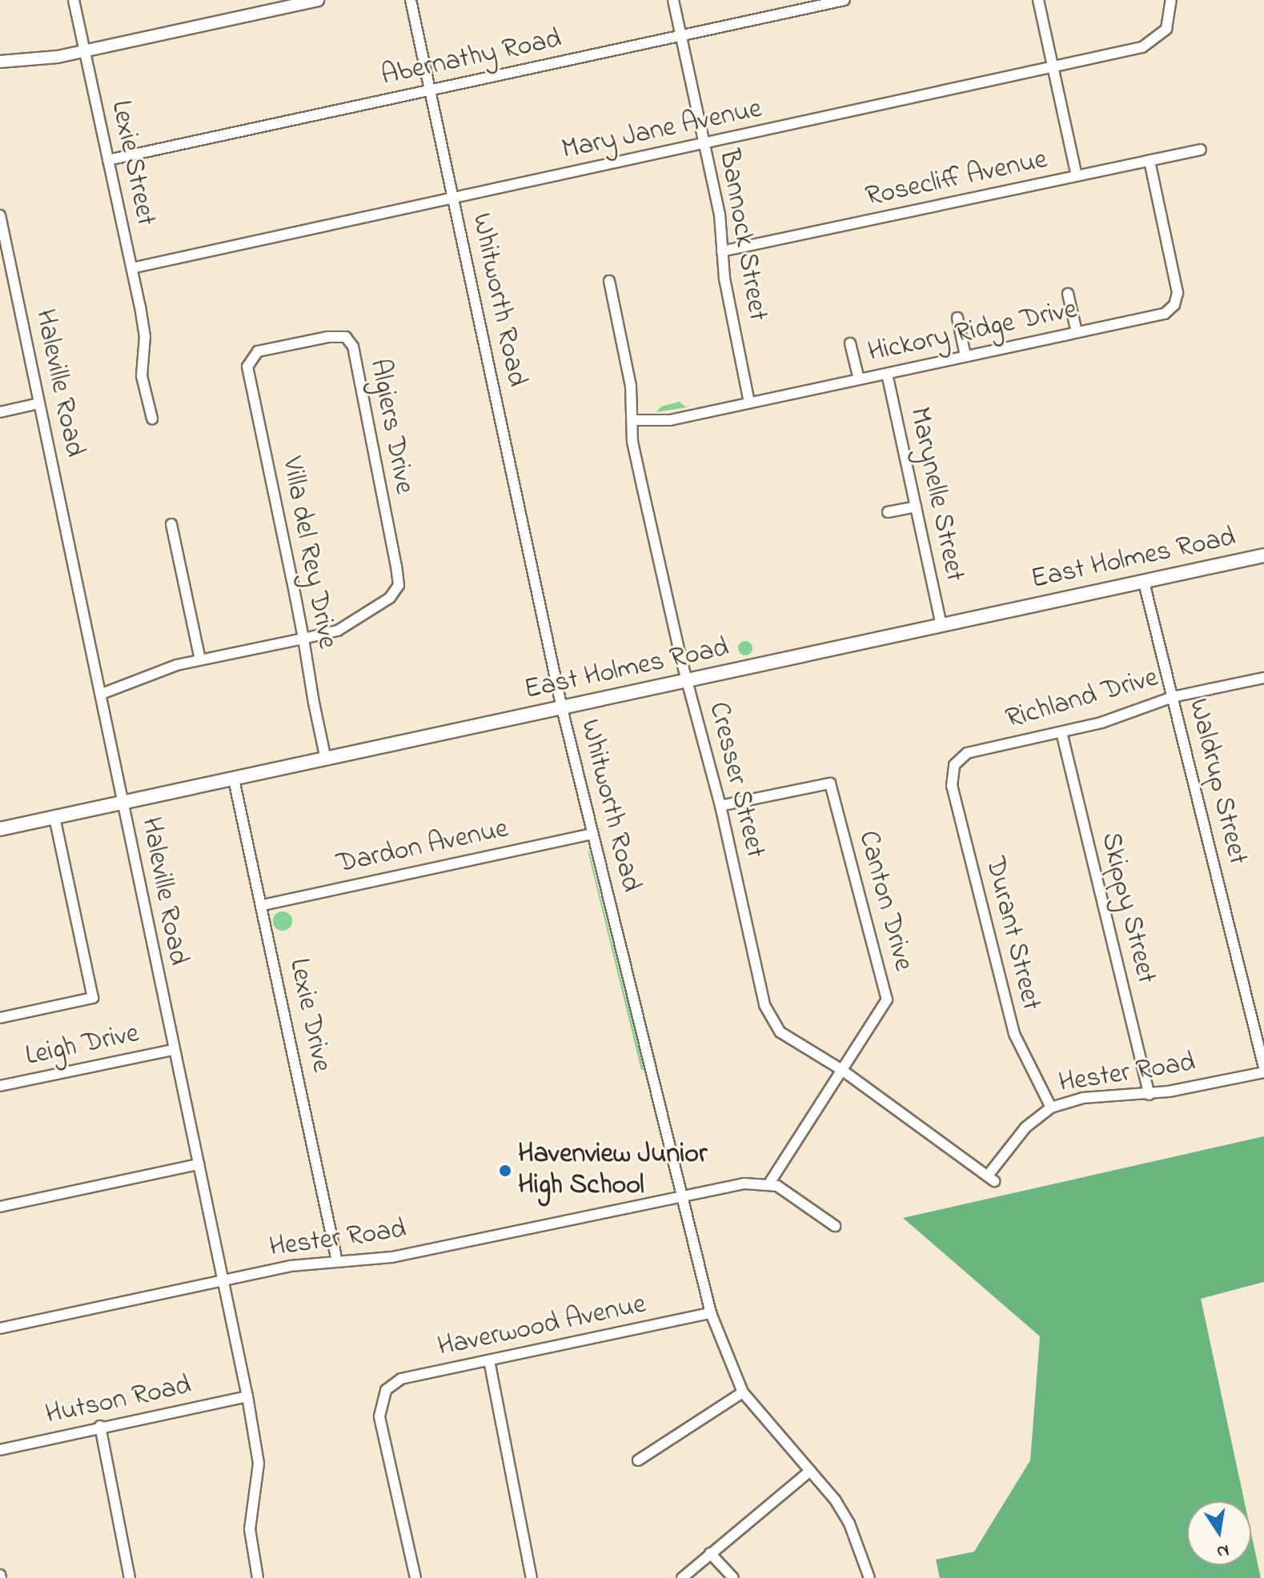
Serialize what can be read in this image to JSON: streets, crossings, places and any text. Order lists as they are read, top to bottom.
{
  "streets": {
    "main road": ["East Holmes Road"],
    "street": [
      "Abernathy Road",
      "Mary Jane Avenue",
      "Lexie Street",
      "Rosecliff Avenue",
      "Bannock Street",
      "Whitworth Road",
      "Hickory Ridge Drive",
      "Haleville Road",
      "Algiers Drive",
      "Marynelle Street",
      "Villa del Rey Drive",
      "Richland Drive",
      "Cresser Street",
      "Waldrup Street",
      "Dardon Avenue",
      "Canton Drive",
      "Skippy Street",
      "Durant Street",
      "Lexie Drive",
      "Leigh Drive",
      "Hester Road",
      "Haverwood Avenue",
      "Hutson Road"
    ]
  },
  "crossings": [
    ["Abernathy Road", "Lexie Street"],
    ["Abernathy Road", "Bannock Street"],
    ["Abernathy Road", "Whitworth Road"],
    ["Mary Jane Avenue", "Lexie Street"],
    ["Mary Jane Avenue", "Bannock Street"],
    ["Mary Jane Avenue", "Whitworth Road"],
    ["Rosecliff Avenue", "Bannock Street"],
    ["Rosecliff Avenue", "Hickory Ridge Drive"],
    ["Bannock Street", "Hickory Ridge Drive"],
    ["Whitworth Road", "East Holmes Road"],
    ["Whitworth Road", "Dardon Avenue"],
    ["Whitworth Road", "Hester Road"],
    ["Whitworth Road", "Haverwood Avenue"],
    ["Hickory Ridge Drive", "Marynelle Street"],
    ["Hickory Ridge Drive", "Cresser Street"],
    ["Haleville Road", "East Holmes Road"],
    ["Haleville Road", "Leigh Drive"],
    ["Haleville Road", "Hester Road"],
    ["Haleville Road", "Hutson Road"],
    ["Algiers Drive", "Villa del Rey Drive"],
    ["Marynelle Street", "East Holmes Road"],
    ["Villa del Rey Drive", "East Holmes Road"],
    ["East Holmes Road", "Cresser Street"],
    ["East Holmes Road", "Waldrup Street"],
    ["East Holmes Road", "Lexie Drive"],
    ["Richland Drive", "Waldrup Street"],
    ["Richland Drive", "Skippy Street"],
    ["Richland Drive", "Durant Street"],
    ["Cresser Street", "Canton Drive"],
    ["Cresser Street", "Hester Road"],
    ["Dardon Avenue", "Lexie Drive"],
    ["Canton Drive", "Hester Road"],
    ["Skippy Street", "Hester Road"],
    ["Durant Street", "Hester Road"],
    ["Lexie Drive", "Hester Road"]
  ],
  "places": ["Havenview Junior High School"],
  "north": "bottom"
}
